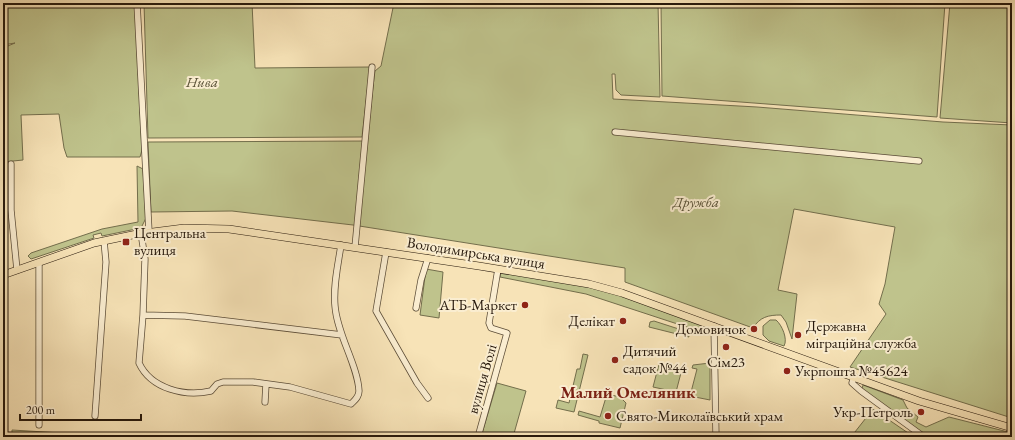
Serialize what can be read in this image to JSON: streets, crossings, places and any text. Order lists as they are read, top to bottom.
{
  "streets": {
    "main road": ["Володимирська вулиця"],
    "street": ["вулиця Волі"]
  },
  "crossings": [
    ["Володимирська вулиця", "вулиця Волі"]
  ],
  "districts": ["Малий Омеляник"],
  "parks": ["Нива", "Дружба"],
  "places": {
    "transit": ["Центральна вулиця"],
    "other": [
      "АТБ-Маркет",
      "Делікат",
      "Домовичок",
      "Державна міграційна служба",
      "Сім23",
      "Дитячий садок №44",
      "Укрпошта №45624",
      "Укр-Петроль",
      "Свято-Миколаївський храм"
    ]
  },
  "scale_bar": "200 m"
}
